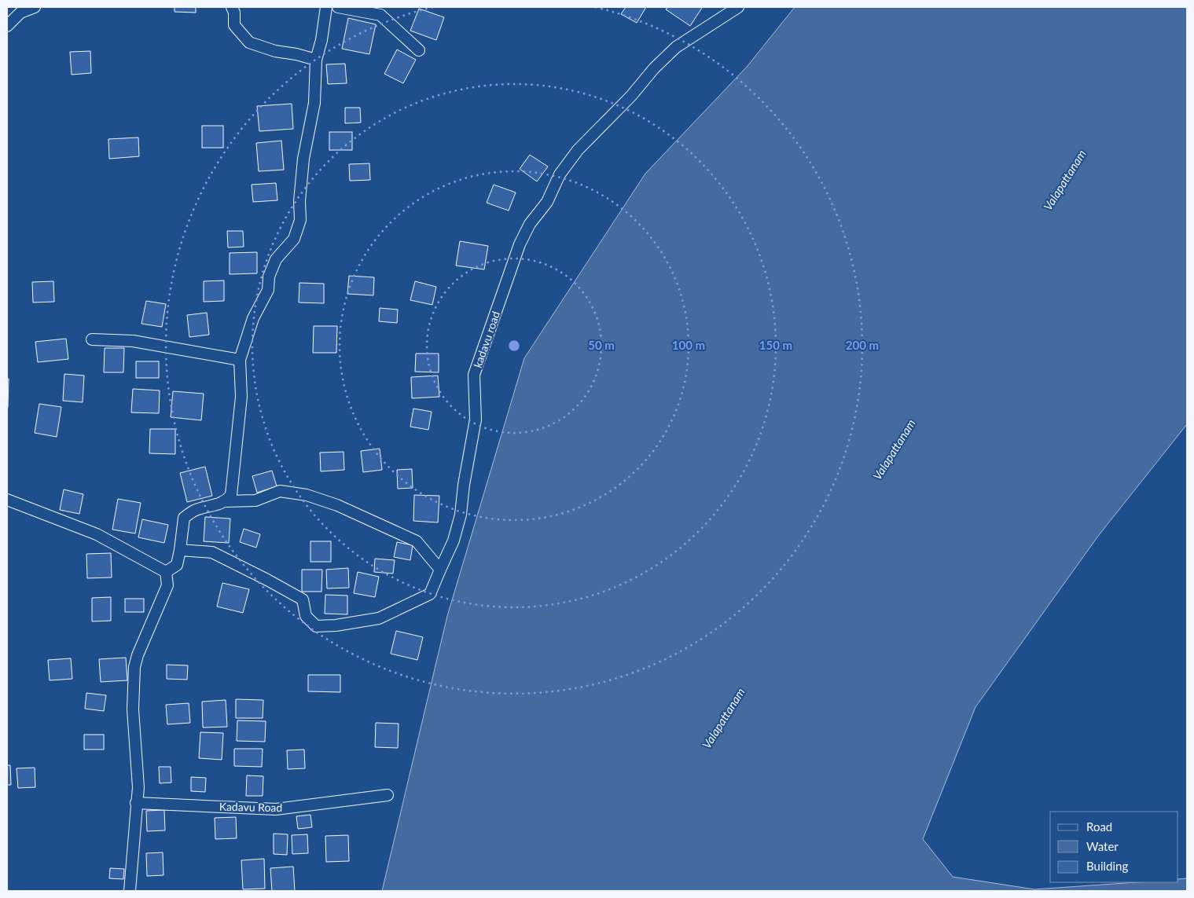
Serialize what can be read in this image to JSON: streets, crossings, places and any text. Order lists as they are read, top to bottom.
{
  "streets": {
    "street": ["kadavu road", "Kadavu Road"]
  },
  "water": ["Valapattanam"],
  "legend": ["Road", "Water", "Building"],
  "rings": [
    "50 m",
    "100 m",
    "150 m",
    "200 m"
  ]
}
